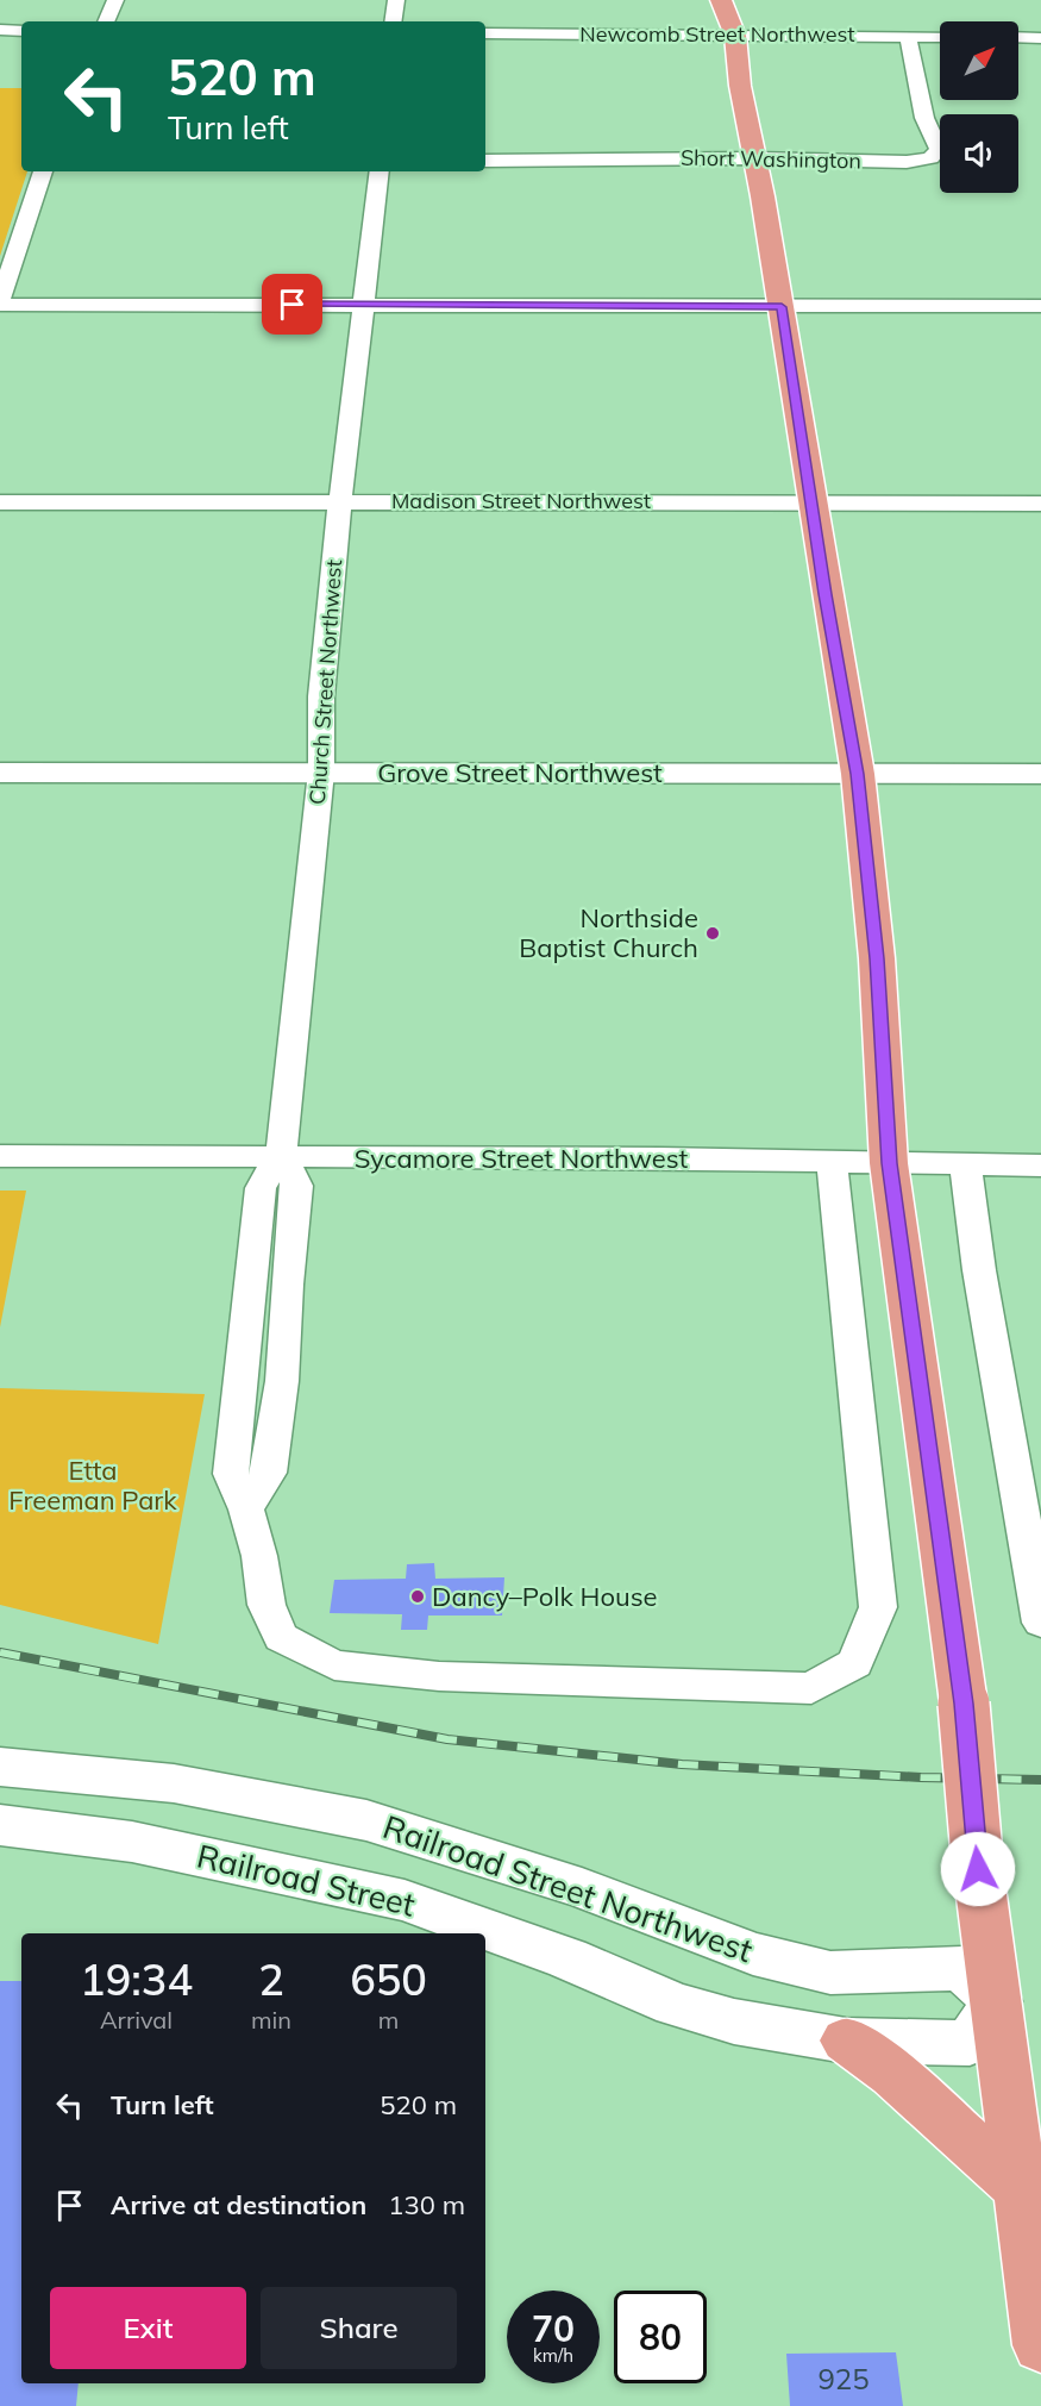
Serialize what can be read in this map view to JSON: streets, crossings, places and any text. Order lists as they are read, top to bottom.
{
  "streets": {
    "street": [
      "Newcomb Street Northwest",
      "Short Washington",
      "Madison Street Northwest",
      "Church Street Northwest",
      "Grove Street Northwest",
      "Sycamore Street Northwest",
      "Railroad Street",
      "Railroad Street Northwest"
    ]
  },
  "crossings": [
    ["Newcomb Street Northwest", "Short Washington"],
    ["Madison Street Northwest", "Church Street Northwest"],
    ["Church Street Northwest", "Grove Street Northwest"],
    ["Church Street Northwest", "Sycamore Street Northwest"],
    ["Railroad Street", "Railroad Street Northwest"]
  ],
  "parks": ["Etta Freeman Park"],
  "places": ["Northside Baptist Church", "Dancy–Polk House"],
  "house_numbers": ["925"],
  "north": "top right",
  "page": {
    "turn": ["520 m", "Turn left"],
    "eta": [
      "19:34",
      "Arrival",
      "2",
      "min",
      "650",
      "m"
    ],
    "list": [
      {
        "name": "Turn left",
        "value": "520 m"
      },
      {
        "name": "Arrive at destination",
        "value": "130 m"
      }
    ],
    "buttons": ["Exit", "Share"],
    "speed": "70 km/h",
    "limit": "80"
  }
}
